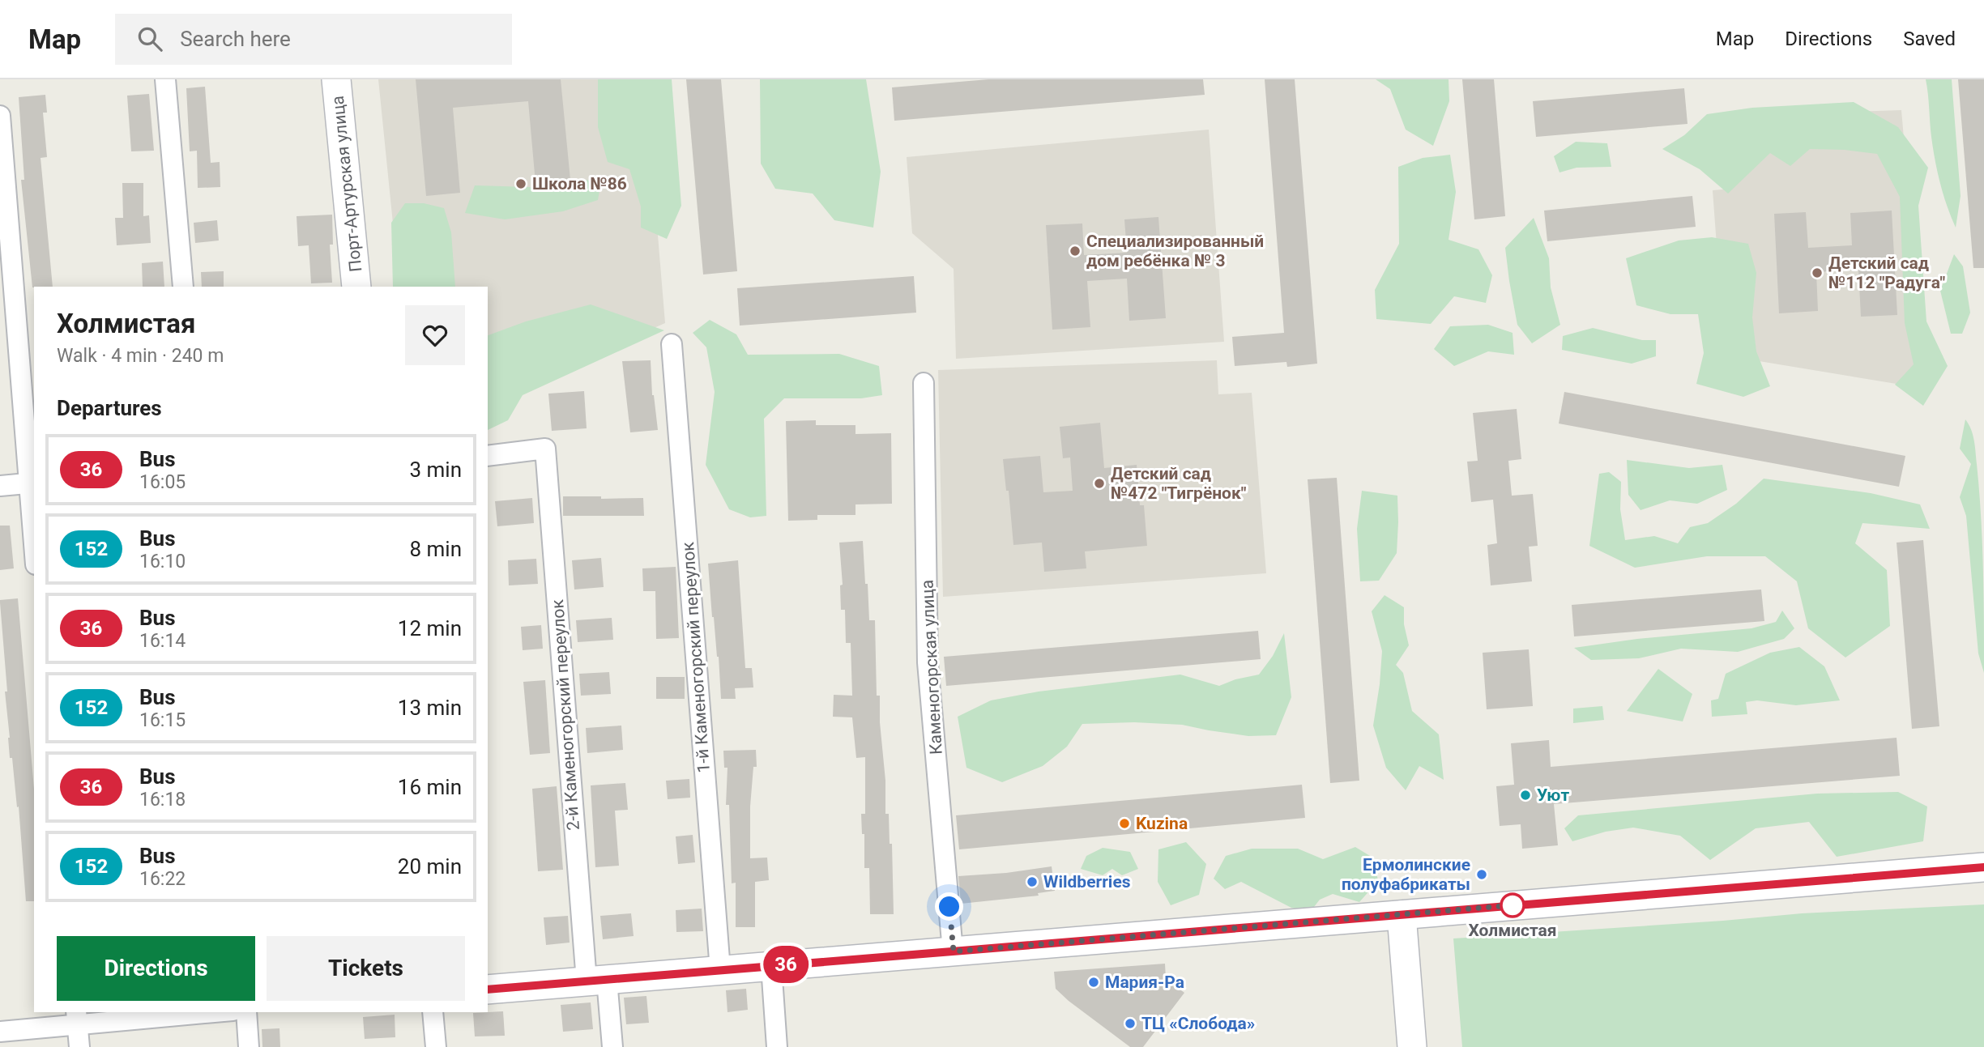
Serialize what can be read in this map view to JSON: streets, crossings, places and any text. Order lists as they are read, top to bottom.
{
  "streets": {
    "street": [
      "Порт-Артурская улица",
      "1-й Каменогорский переулок",
      "Каменогорская улица",
      "2-й Каменогорский переулок"
    ]
  },
  "places": [
    "Школа №86",
    "Специализированный дом ребёнка № 3",
    "Детский сад №112 \"Радуга\"",
    "Детский сад №472 \"Тигрёнок\"",
    "Уют",
    "Kuzina",
    "Ермолинские полуфабрикаты",
    "Wildberries",
    "Холмистая",
    "Мария-Ра",
    "ТЦ «Слобода»"
  ],
  "lines": ["bus line 36"],
  "page": {
    "header": "Map",
    "search": "Search here",
    "nav": ["Map", "Directions", "Saved"],
    "on_map": "36",
    "heading": [
      ["Холмистая", "Walk · 4 min · 240 m"],
      "Departures"
    ],
    "list": [
      {
        "mark": "36",
        "name": "Bus",
        "note": "16:05",
        "value": "3 min"
      },
      {
        "mark": "152",
        "name": "Bus",
        "note": "16:10",
        "value": "8 min"
      },
      {
        "mark": "36",
        "name": "Bus",
        "note": "16:14",
        "value": "12 min"
      },
      {
        "mark": "152",
        "name": "Bus",
        "note": "16:15",
        "value": "13 min"
      },
      {
        "mark": "36",
        "name": "Bus",
        "note": "16:18",
        "value": "16 min"
      },
      {
        "mark": "152",
        "name": "Bus",
        "note": "16:22",
        "value": "20 min"
      }
    ],
    "buttons": ["Directions", "Tickets"]
  }
}
